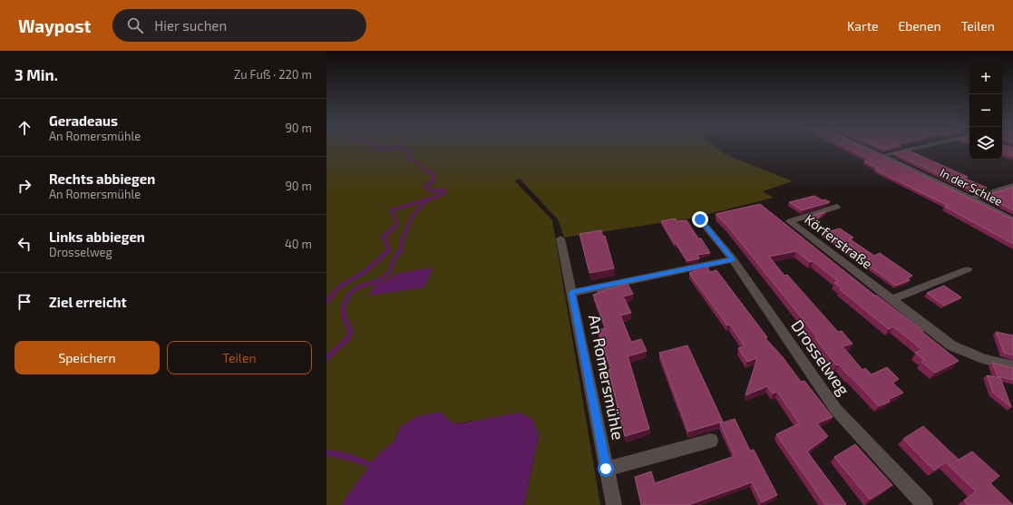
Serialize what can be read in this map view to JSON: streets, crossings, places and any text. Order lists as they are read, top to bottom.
{
  "streets": {
    "street": [
      "In der Schlee",
      "Körferstraße",
      "Drosselweg",
      "An Romersmühle"
    ]
  },
  "page": {
    "header": "Waypost",
    "search": "Hier suchen",
    "nav": ["Karte", "Ebenen", "Teilen"],
    "heading": ["3 Min.", "Zu Fuß · 220 m"],
    "map_buttons": ["+", "−"],
    "list": [
      ["Geradeaus", "An Romersmühle", "90 m"],
      ["Rechts abbiegen", "An Romersmühle", "90 m"],
      ["Links abbiegen", "Drosselweg", "40 m"],
      "Ziel erreicht"
    ],
    "buttons": ["Speichern", "Teilen"]
  }
}
